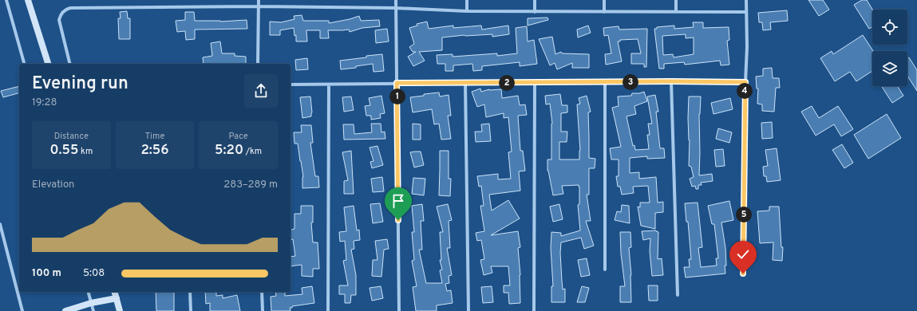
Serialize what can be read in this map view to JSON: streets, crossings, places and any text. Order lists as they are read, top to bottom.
{
  "page": {
    "heading": ["Evening run", "19:28"],
    "pins": [
      "3",
      "2",
      "4",
      "1",
      "5"
    ],
    "stats": [
      ["Distance", "0.55 km"],
      ["Time", "2:56"],
      ["Pace", "5:20 /km"]
    ],
    "chart": ["Elevation", "283–289 m"],
    "list": [
      {
        "name": "100 m",
        "note": "5:08"
      }
    ]
  }
}
